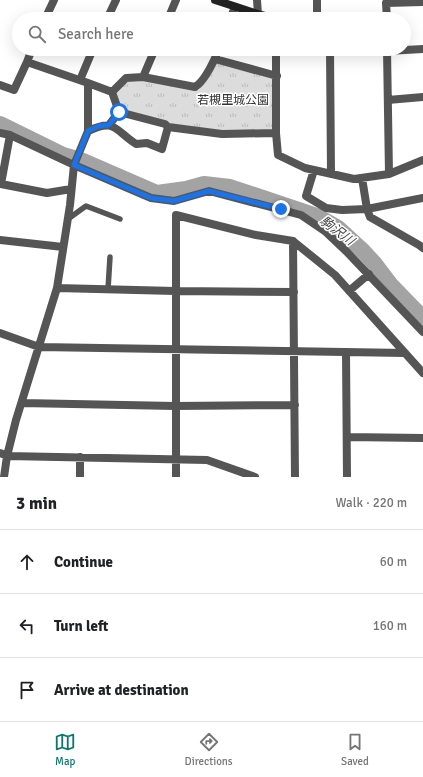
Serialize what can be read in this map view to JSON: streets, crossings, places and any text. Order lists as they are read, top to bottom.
{
  "water": ["駒沢川"],
  "parks": ["若槻里城公園"],
  "page": {
    "search": "Search here",
    "heading": ["3 min", "Walk · 220 m"],
    "list": [
      ["Continue", "60 m"],
      ["Turn left", "160 m"],
      "Arrive at destination"
    ],
    "nav": ["Map", "Directions", "Saved"]
  }
}
